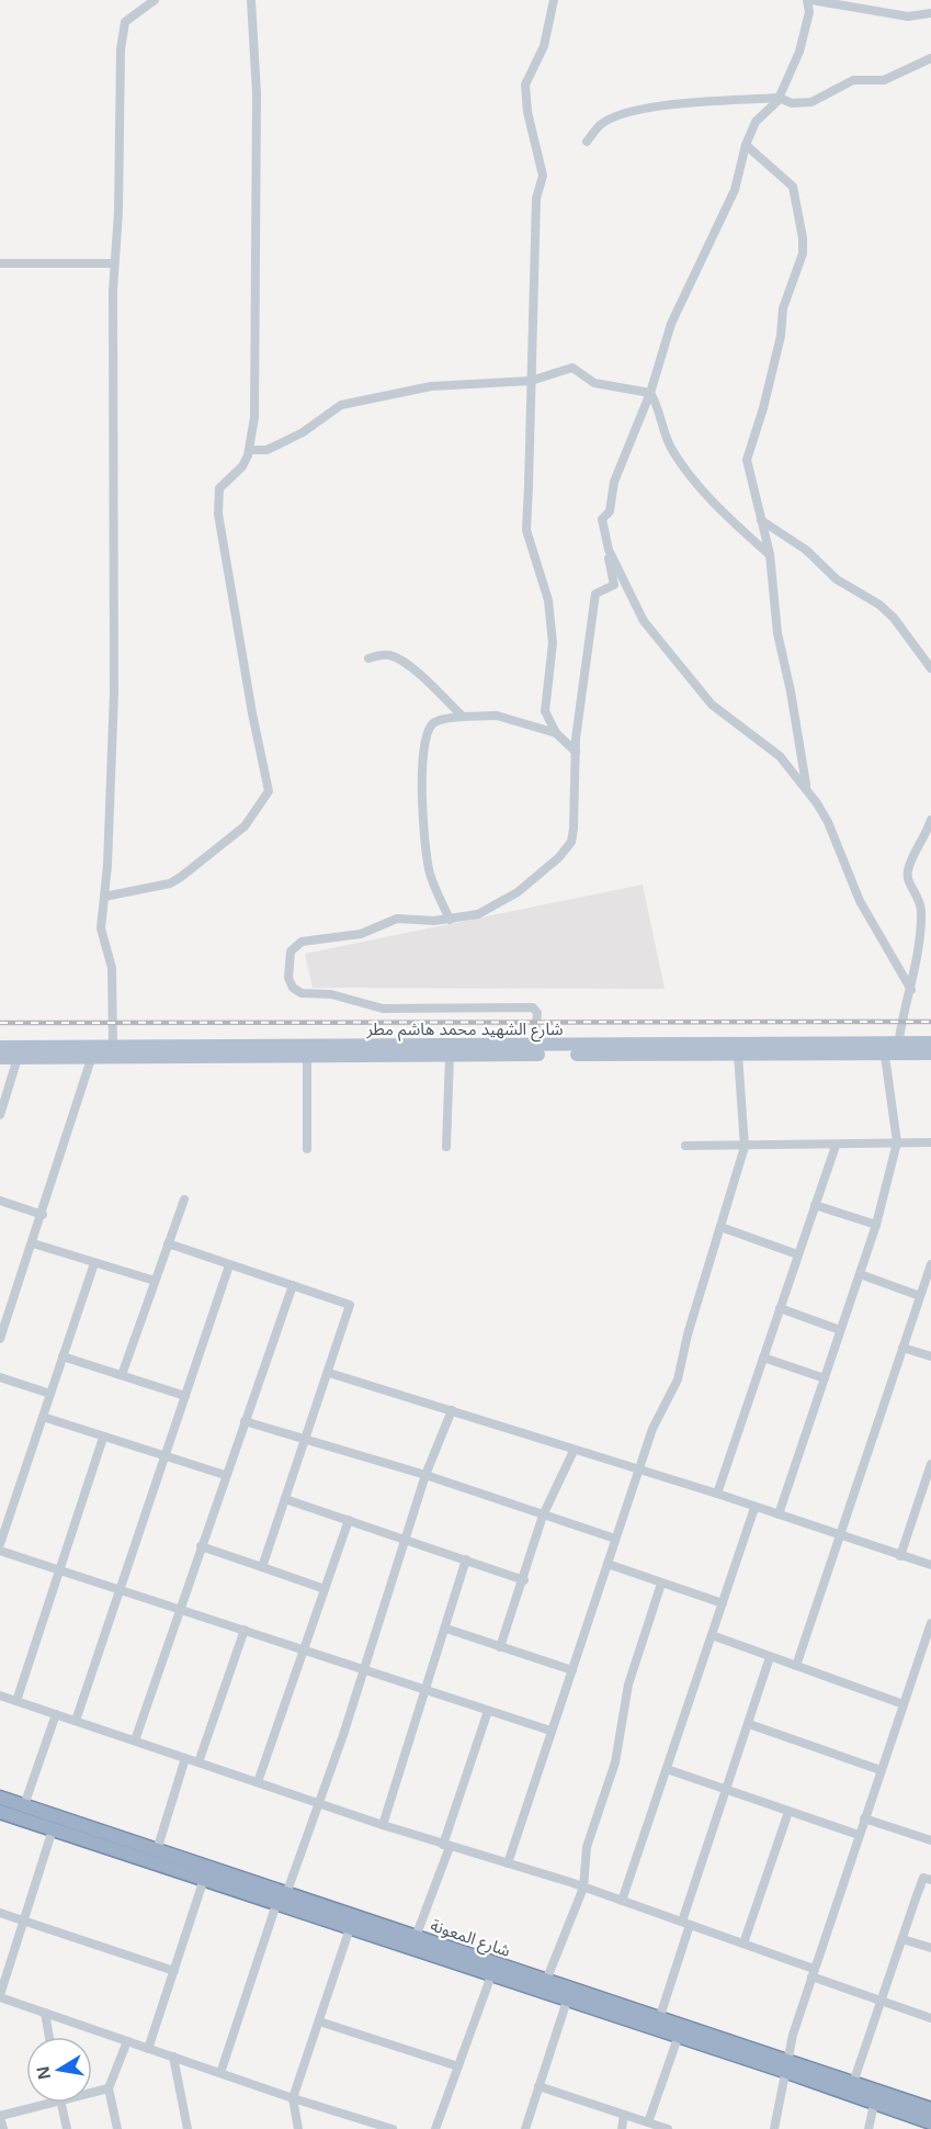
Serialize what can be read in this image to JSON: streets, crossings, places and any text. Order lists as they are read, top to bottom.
{
  "streets": {
    "highway": ["شارع المعونة"],
    "main road": ["شارع الشهيد محمد هاشم مطر"]
  },
  "north": "left"
}
